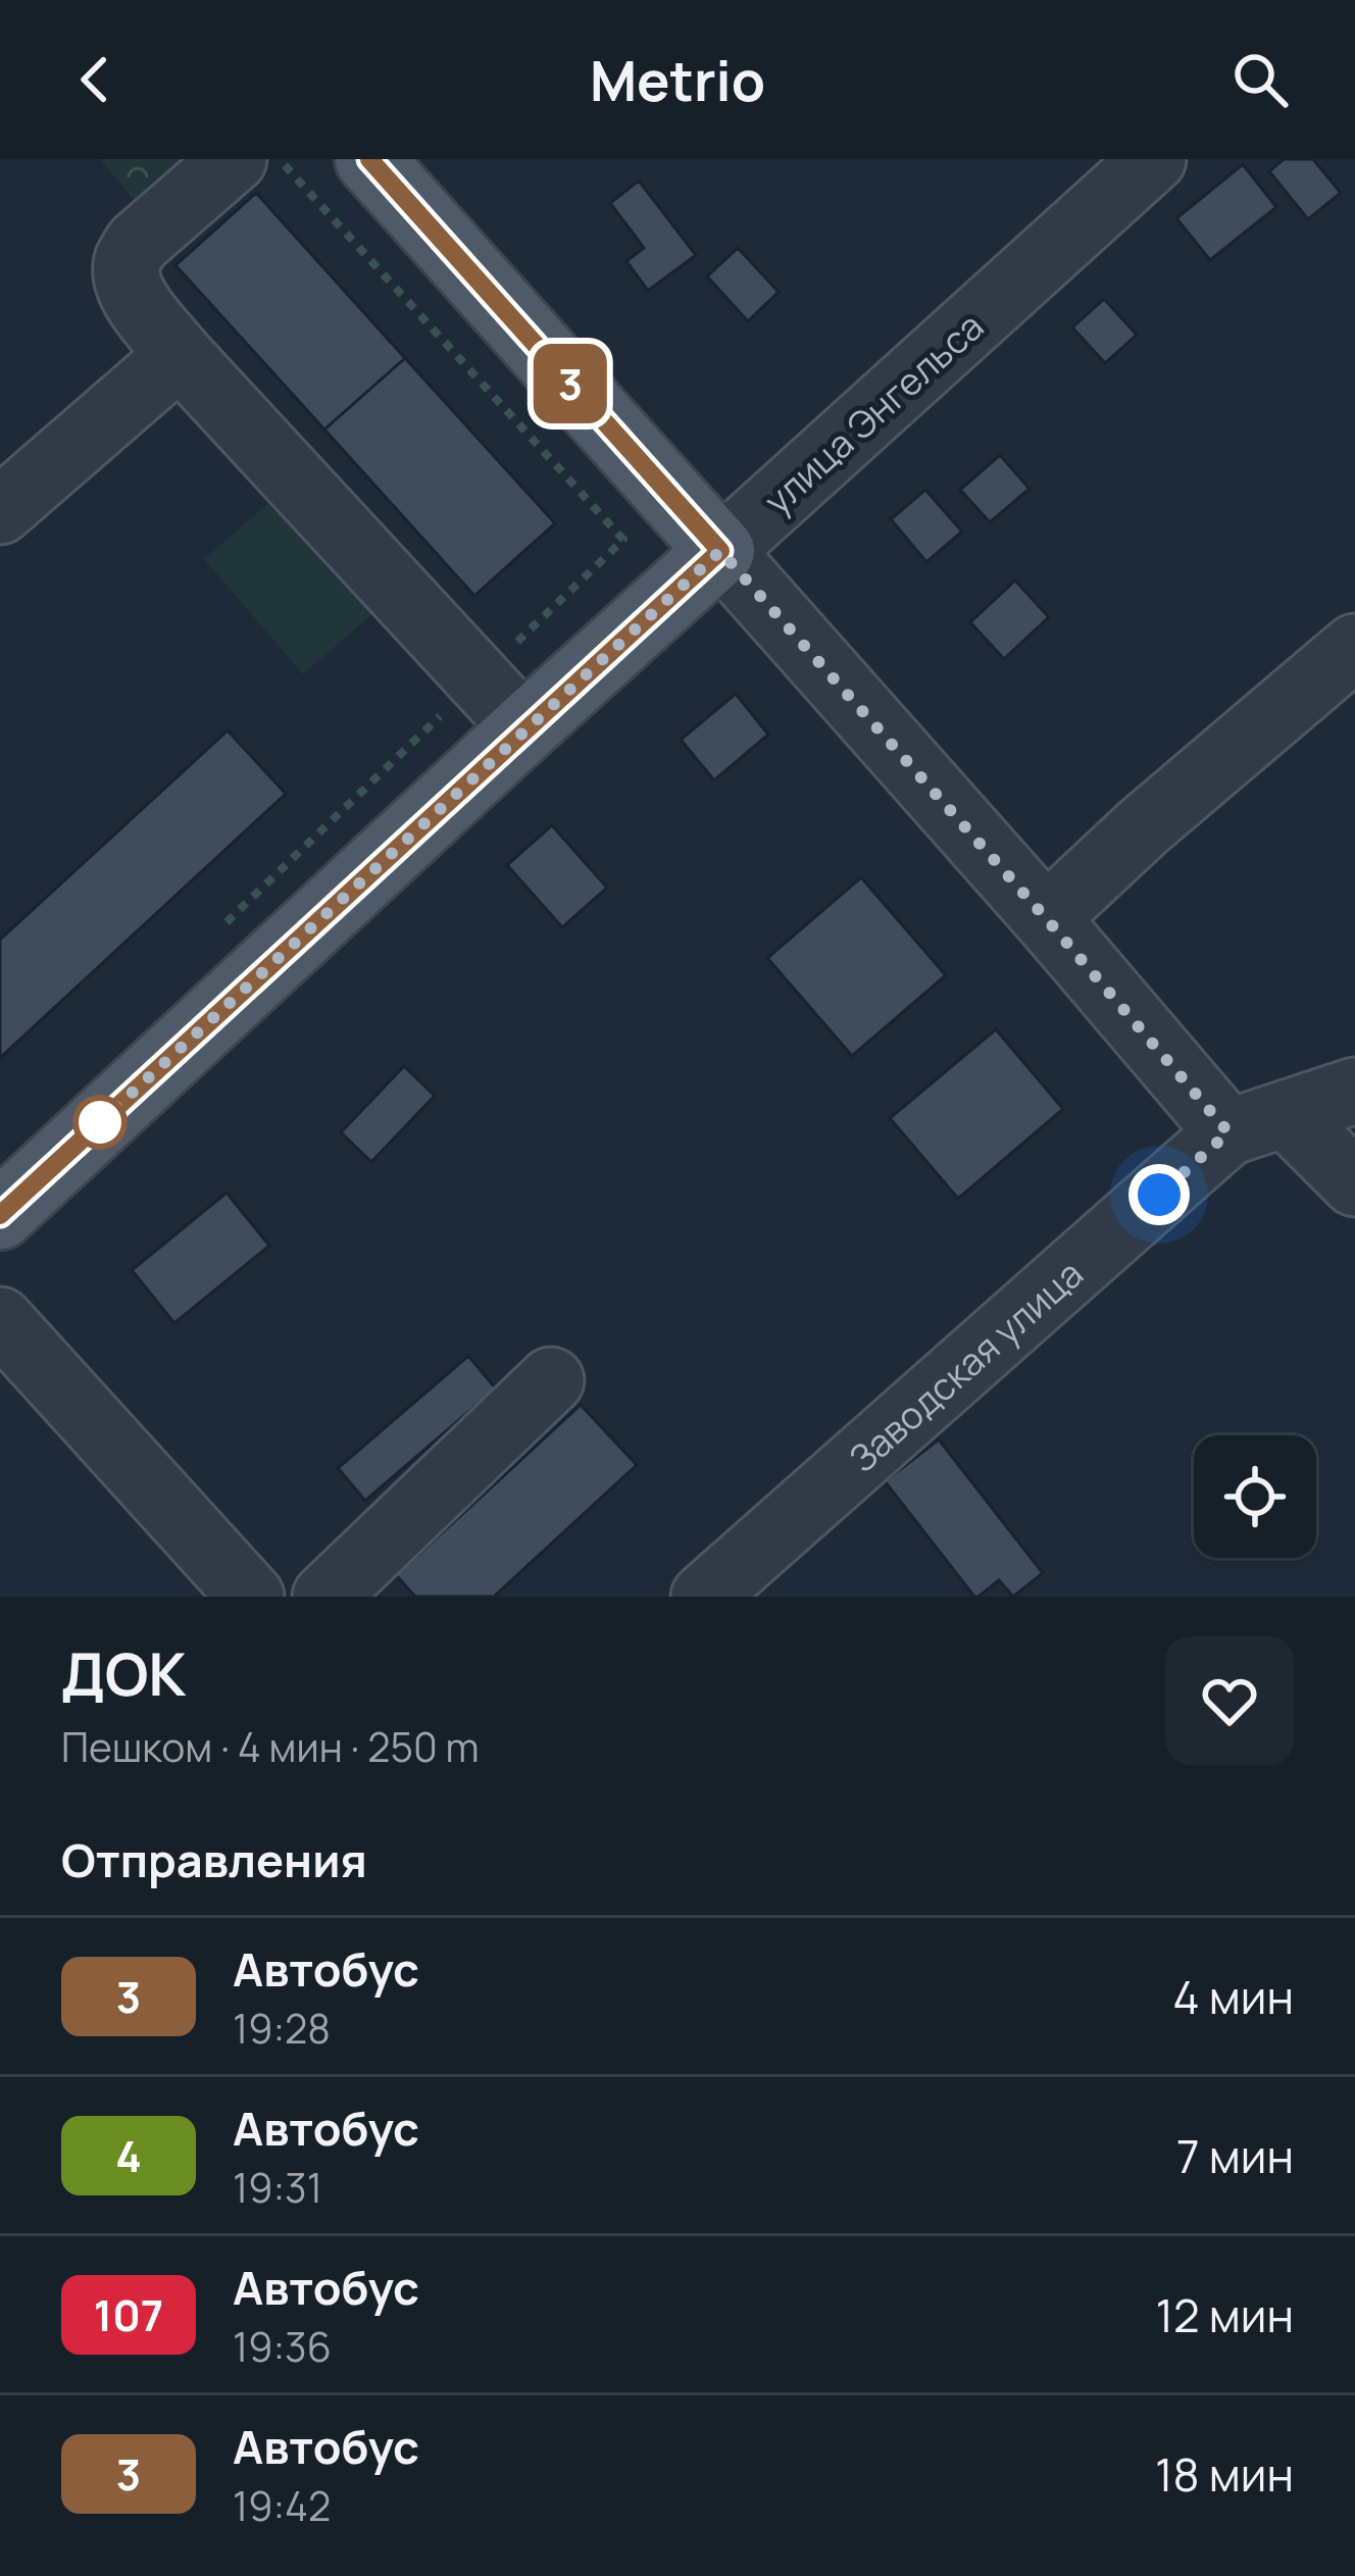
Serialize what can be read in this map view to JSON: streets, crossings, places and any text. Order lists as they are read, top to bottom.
{
  "streets": {
    "main road": ["улица Энгельса"],
    "street": ["Заводская улица"]
  },
  "lines": ["bus line 3"],
  "page": {
    "header": "Metrio",
    "on_map": "3",
    "heading": [
      ["ДОК", "Пешком · 4 мин · 250 m"],
      "Отправления"
    ],
    "list": [
      {
        "mark": "3",
        "name": "Автобус",
        "note": "19:28",
        "value": "4 мин"
      },
      {
        "mark": "4",
        "name": "Автобус",
        "note": "19:31",
        "value": "7 мин"
      },
      {
        "mark": "107",
        "name": "Автобус",
        "note": "19:36",
        "value": "12 мин"
      },
      {
        "mark": "3",
        "name": "Автобус",
        "note": "19:42",
        "value": "18 мин"
      }
    ]
  }
}
